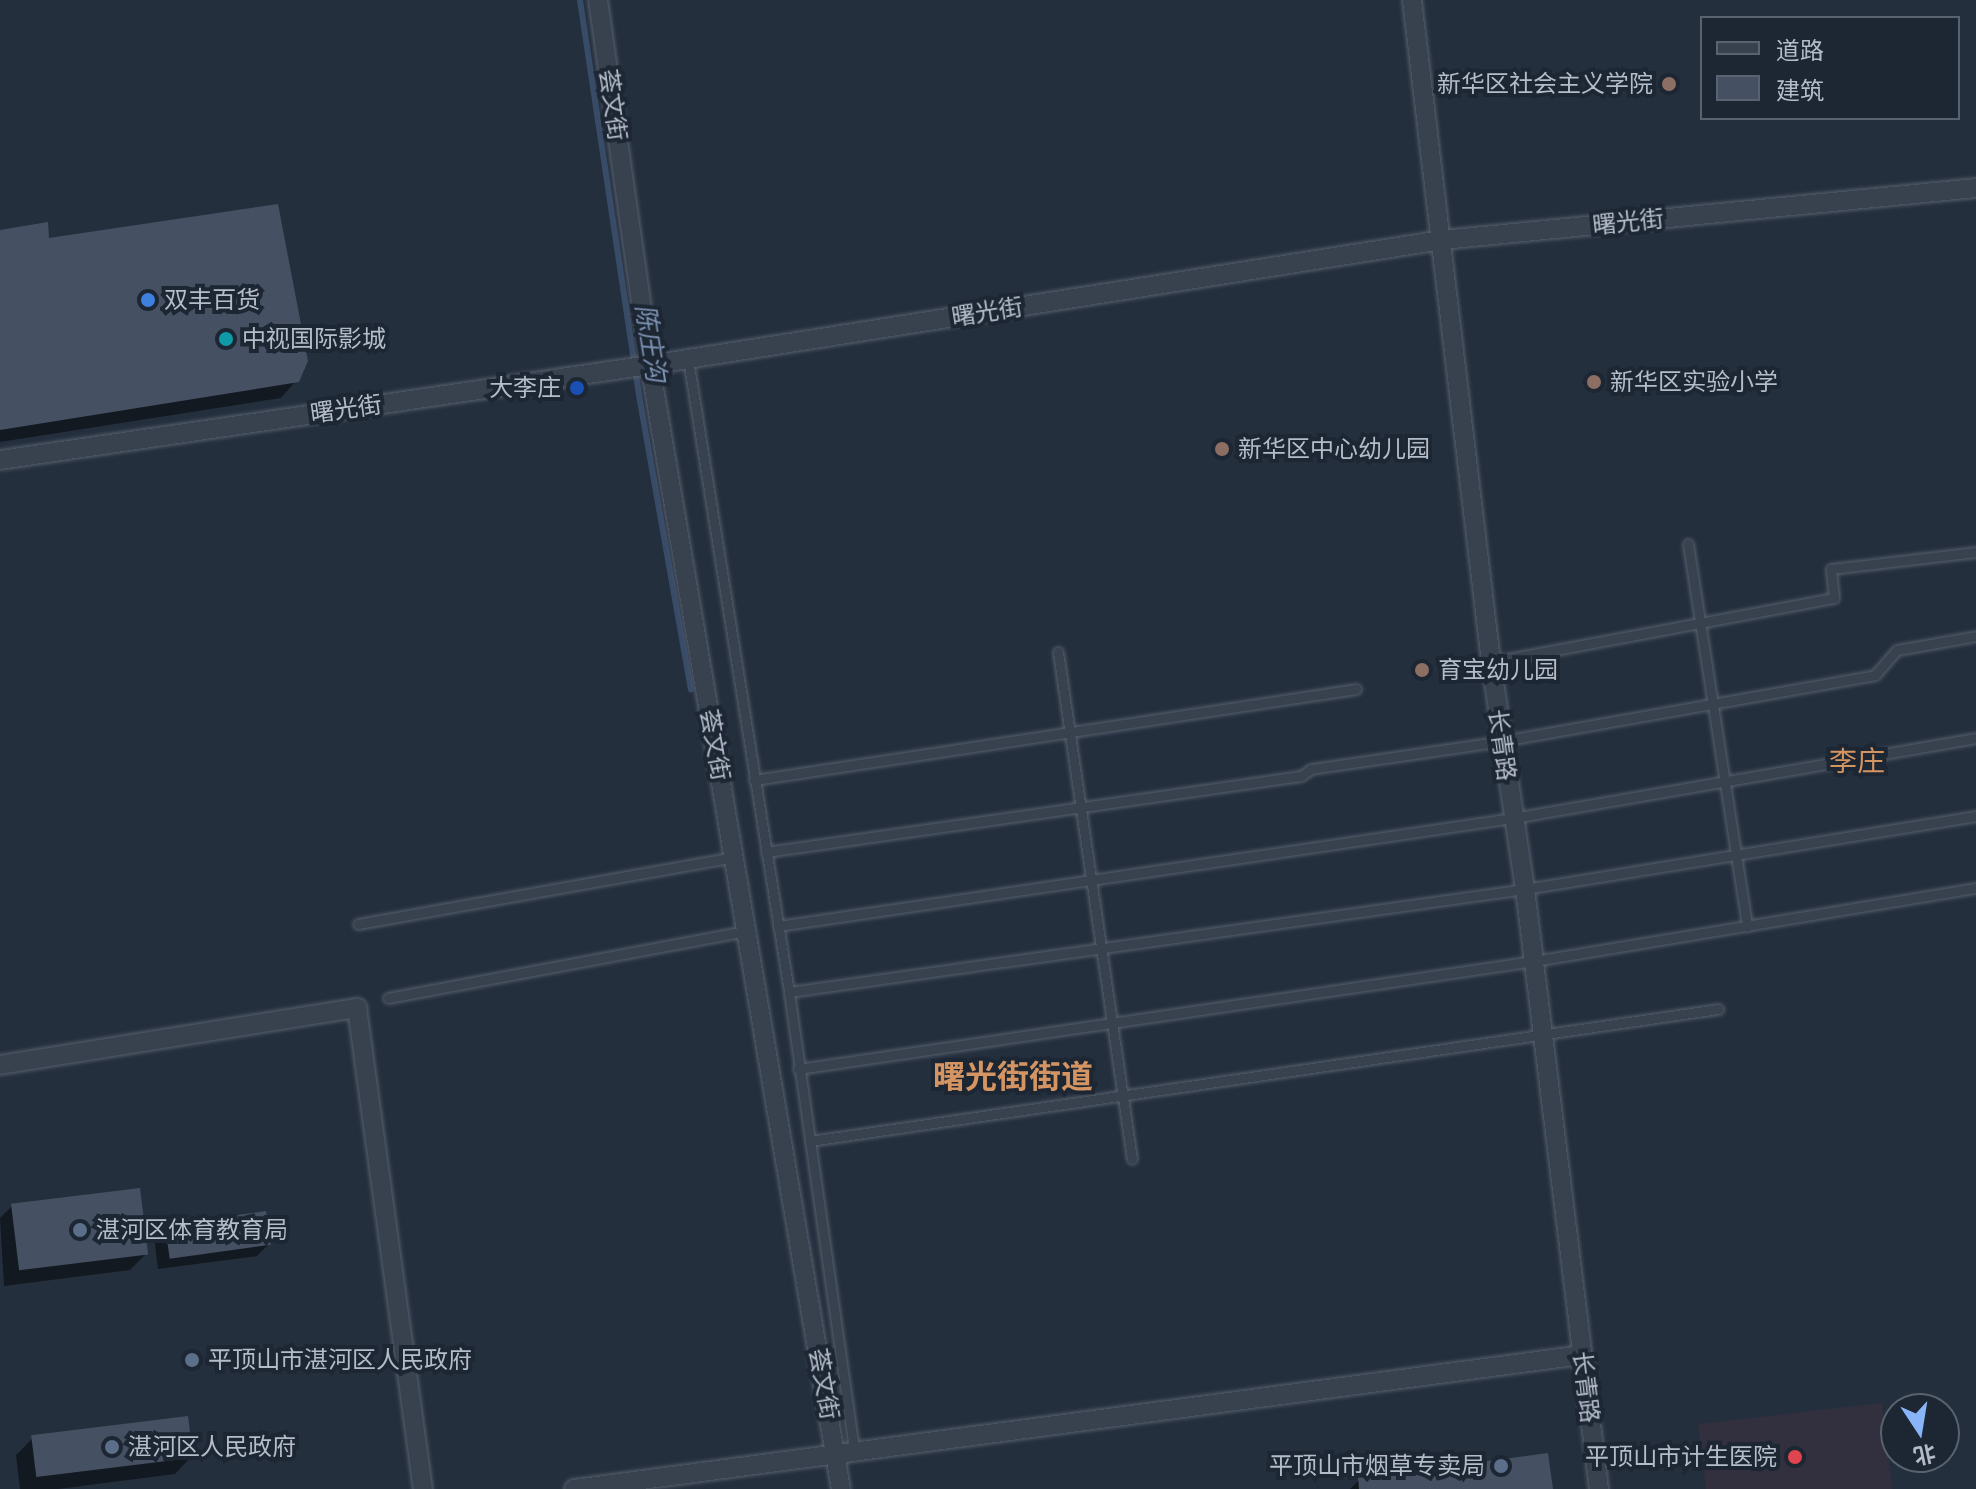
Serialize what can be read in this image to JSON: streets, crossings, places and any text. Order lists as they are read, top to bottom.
{
  "streets": {
    "street": ["荟文街", "曙光街", "长青路"]
  },
  "crossings": [
    ["荟文街", "曙光街"],
    ["曙光街", "长青路"]
  ],
  "districts": ["李庄", "曙光街街道"],
  "water": ["陈庄沟"],
  "places": [
    "新华区社会主义学院",
    "双丰百货",
    "中视国际影城",
    "新华区实验小学",
    "大李庄",
    "新华区中心幼儿园",
    "育宝幼儿园",
    "湛河区体育教育局",
    "平顶山市湛河区人民政府",
    "湛河区人民政府",
    "平顶山市计生医院",
    "平顶山市烟草专卖局"
  ],
  "legend": ["道路", "建筑"],
  "north": "bottom"
}
